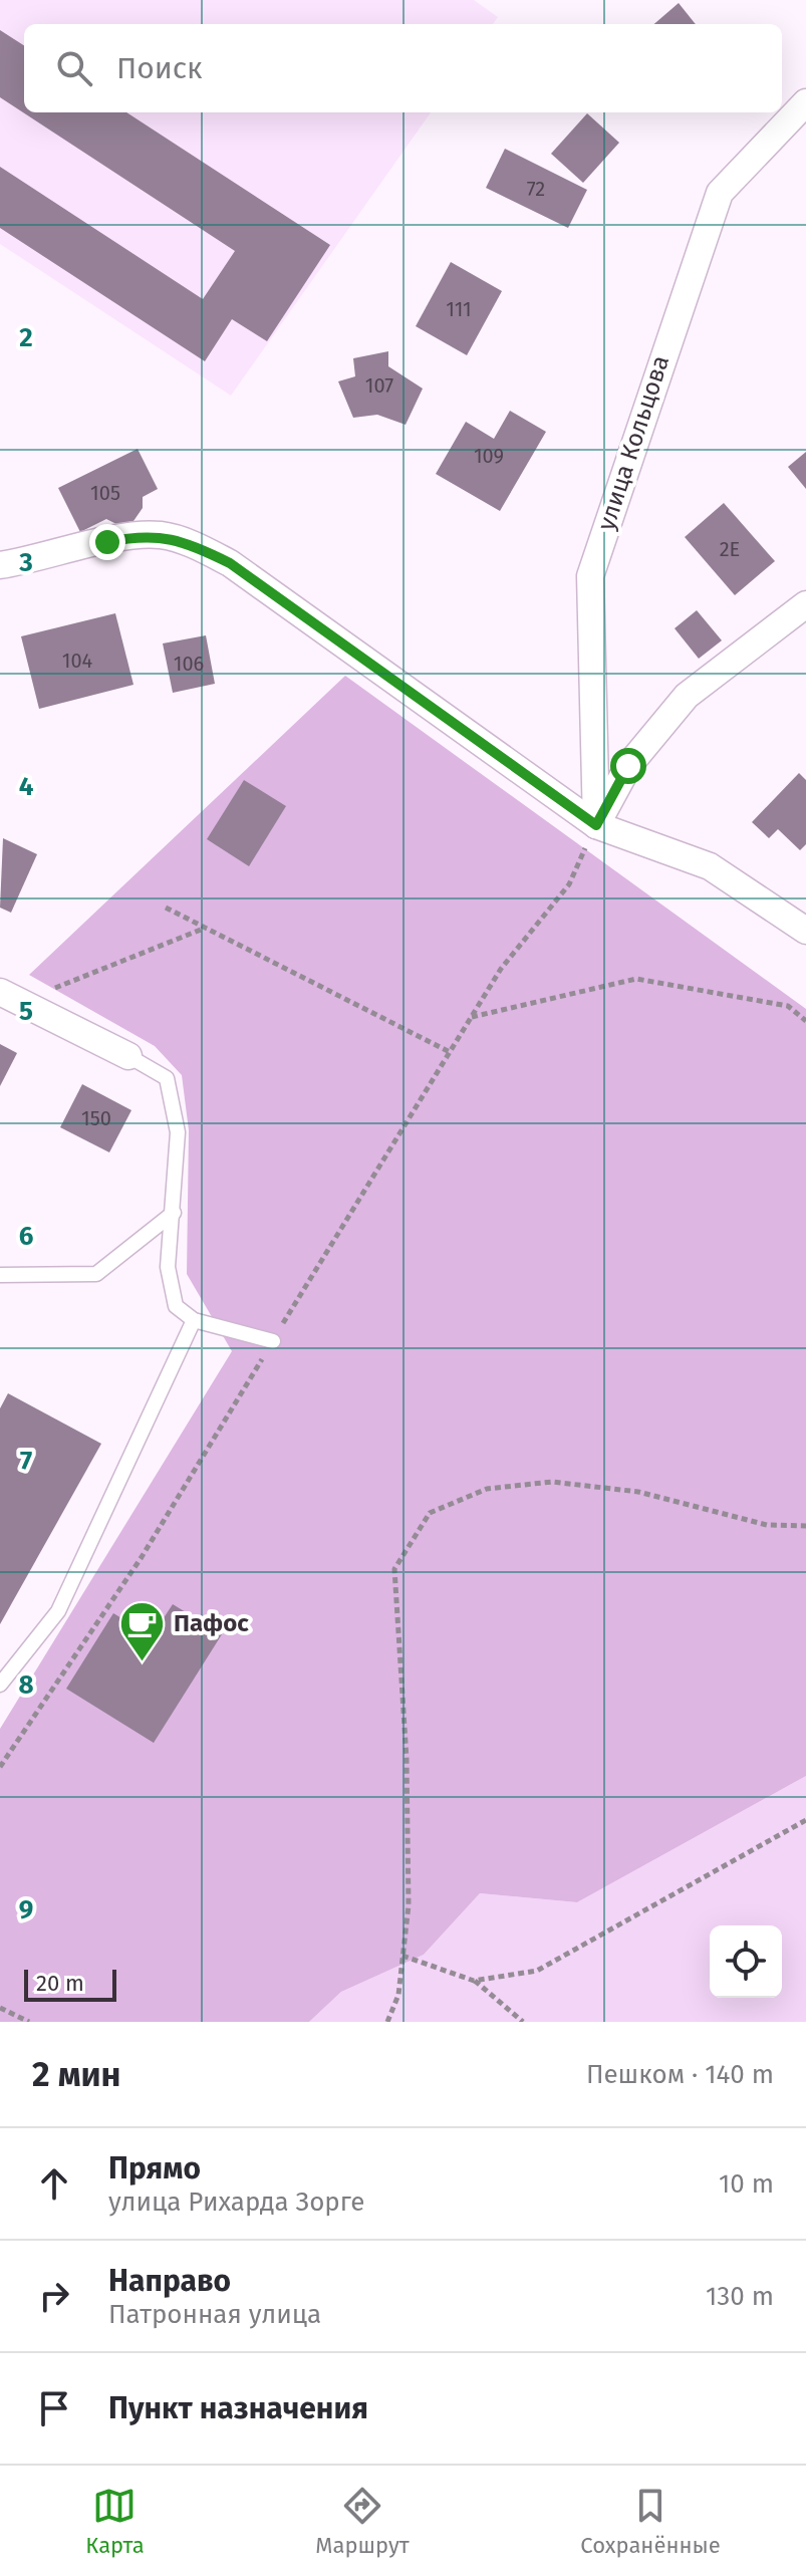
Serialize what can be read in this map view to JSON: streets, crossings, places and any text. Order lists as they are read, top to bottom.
{
  "streets": {
    "street": ["улица Кольцова"]
  },
  "places": {
    "cafe": ["Пафос"]
  },
  "house_numbers": [
    "72",
    "111",
    "107",
    "109",
    "105",
    "2Е",
    "104",
    "106",
    "150"
  ],
  "scale_bar": "20 m",
  "page": {
    "search": "Поиск",
    "scale": "20 m",
    "heading": ["2 мин", "Пешком · 140 m"],
    "list": [
      ["Прямо", "улица Рихарда Зорге", "10 m"],
      ["Направо", "Патронная улица", "130 m"],
      "Пункт назначения"
    ],
    "nav": ["Карта", "Маршрут", "Сохранённые"]
  },
  "grid": {
    "rows": [
      "2",
      "3",
      "4",
      "5",
      "6",
      "7",
      "8",
      "9"
    ]
  }
}
